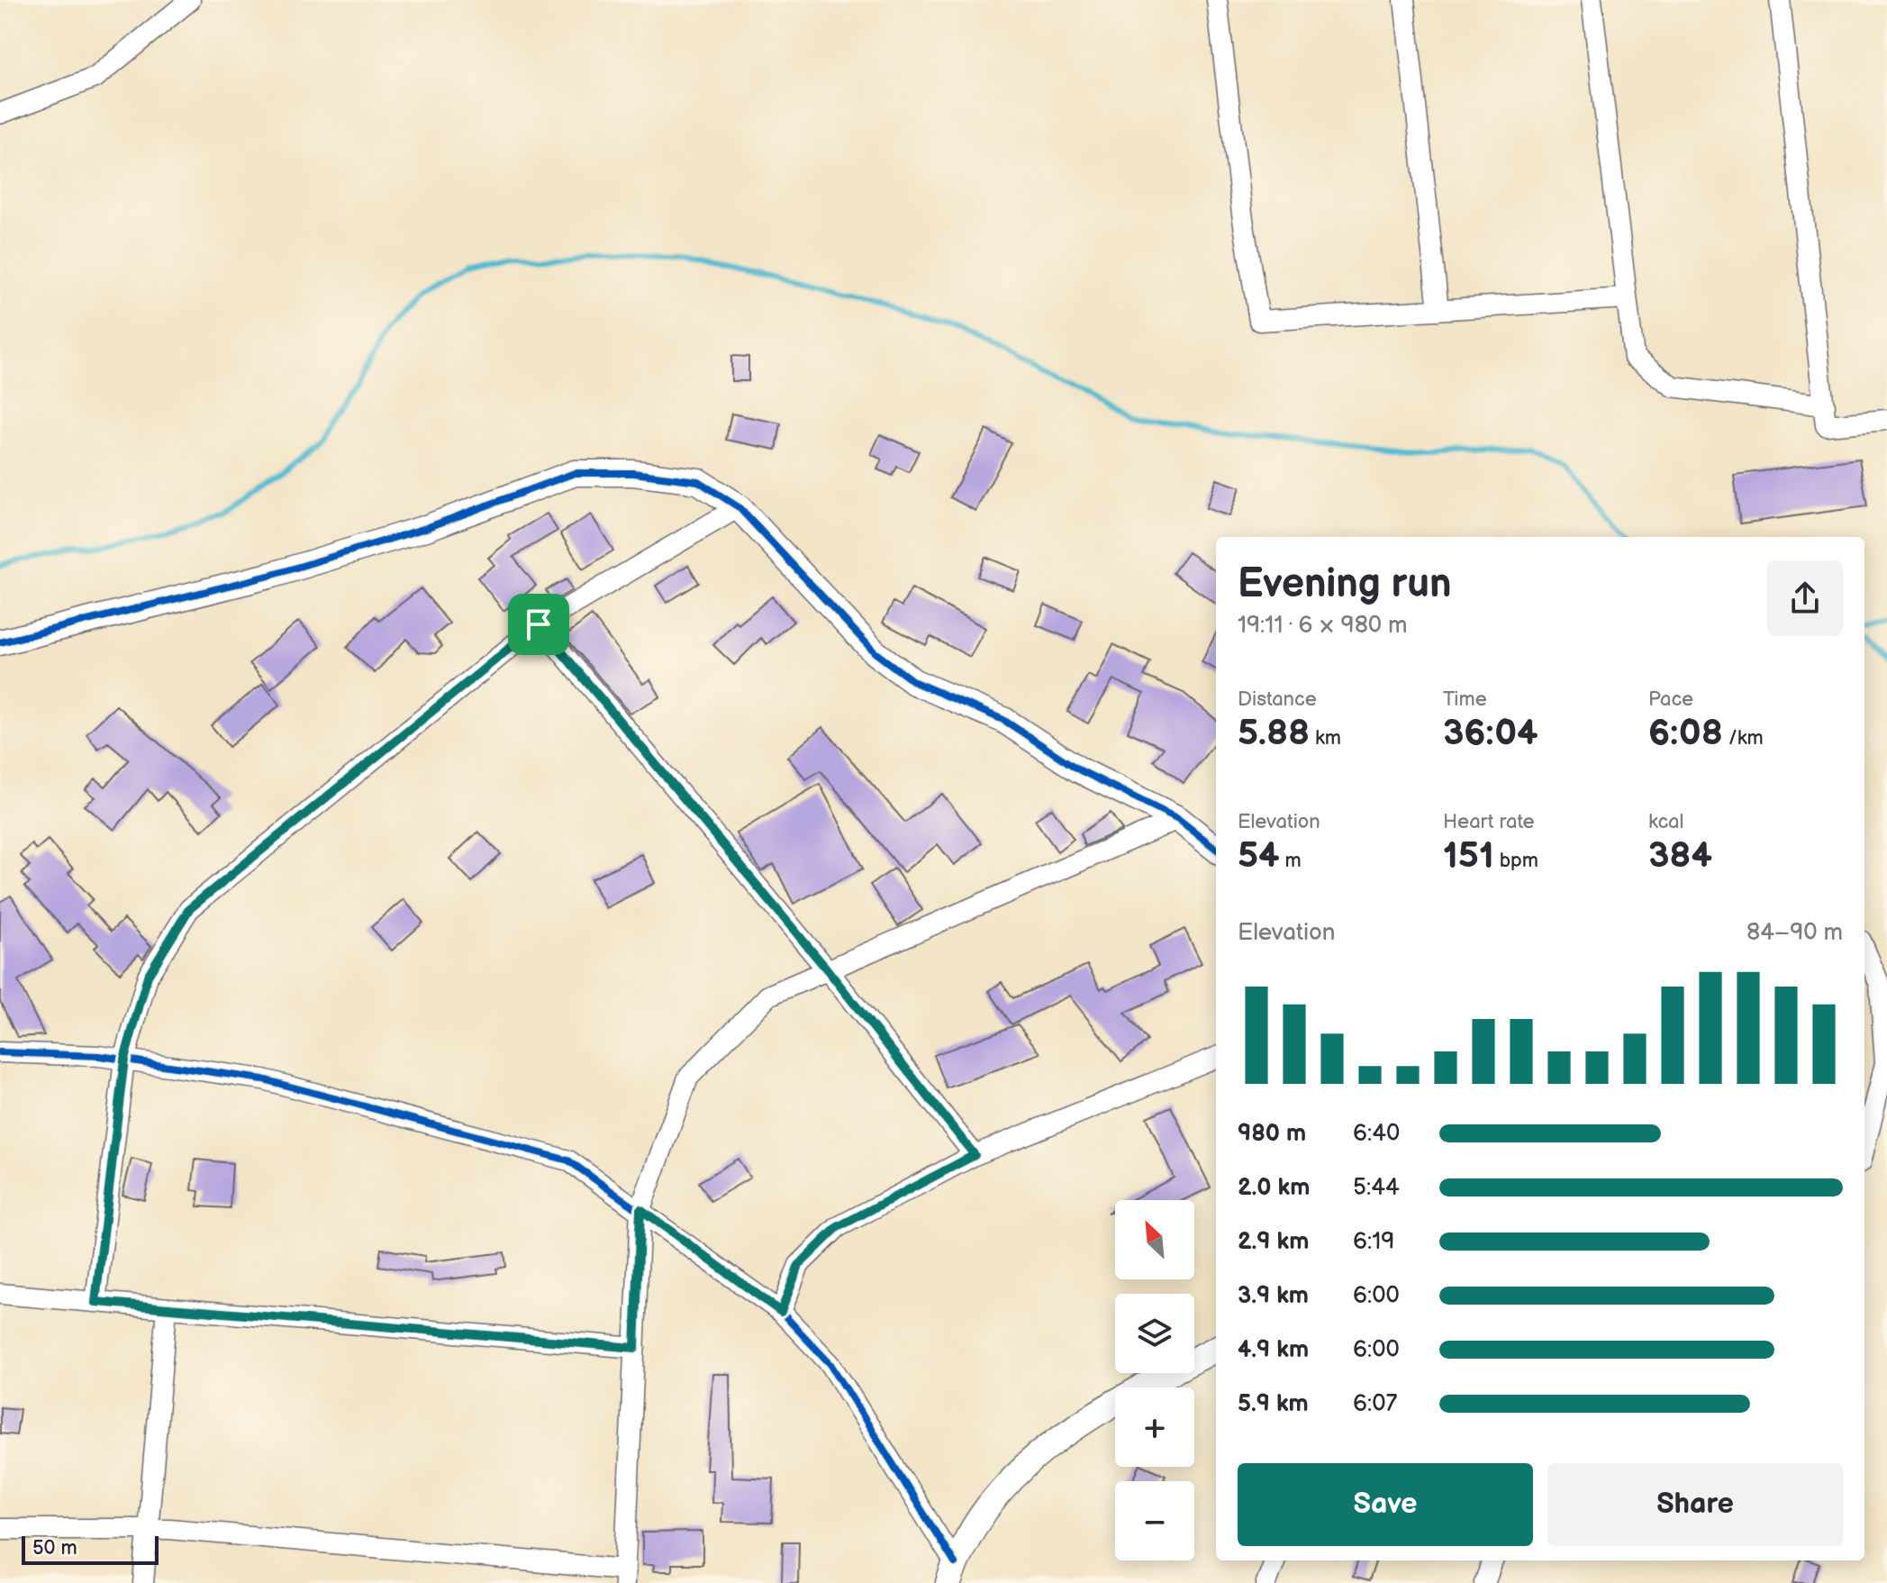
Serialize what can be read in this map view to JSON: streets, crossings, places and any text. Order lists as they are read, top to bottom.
{
  "scale_bar": "50 m",
  "north": "top left",
  "page": {
    "heading": ["Evening run", "19:11 · 6 × 980 m"],
    "stats": [
      ["Distance", "5.88 km"],
      ["Time", "36:04"],
      ["Pace", "6:08 /km"],
      ["Elevation", "54 m"],
      ["Heart rate", "151 bpm"],
      ["kcal", "384"]
    ],
    "chart": ["Elevation", "84–90 m"],
    "list": [
      {
        "name": "980 m",
        "note": "6:40"
      },
      {
        "name": "2.0 km",
        "note": "5:44"
      },
      {
        "name": "2.9 km",
        "note": "6:19"
      },
      {
        "name": "3.9 km",
        "note": "6:00"
      },
      {
        "name": "4.9 km",
        "note": "6:00"
      },
      {
        "name": "5.9 km",
        "note": "6:07"
      }
    ],
    "map_buttons": ["+", "−"],
    "buttons": ["Save", "Share"],
    "scale": "50 m"
  }
}
